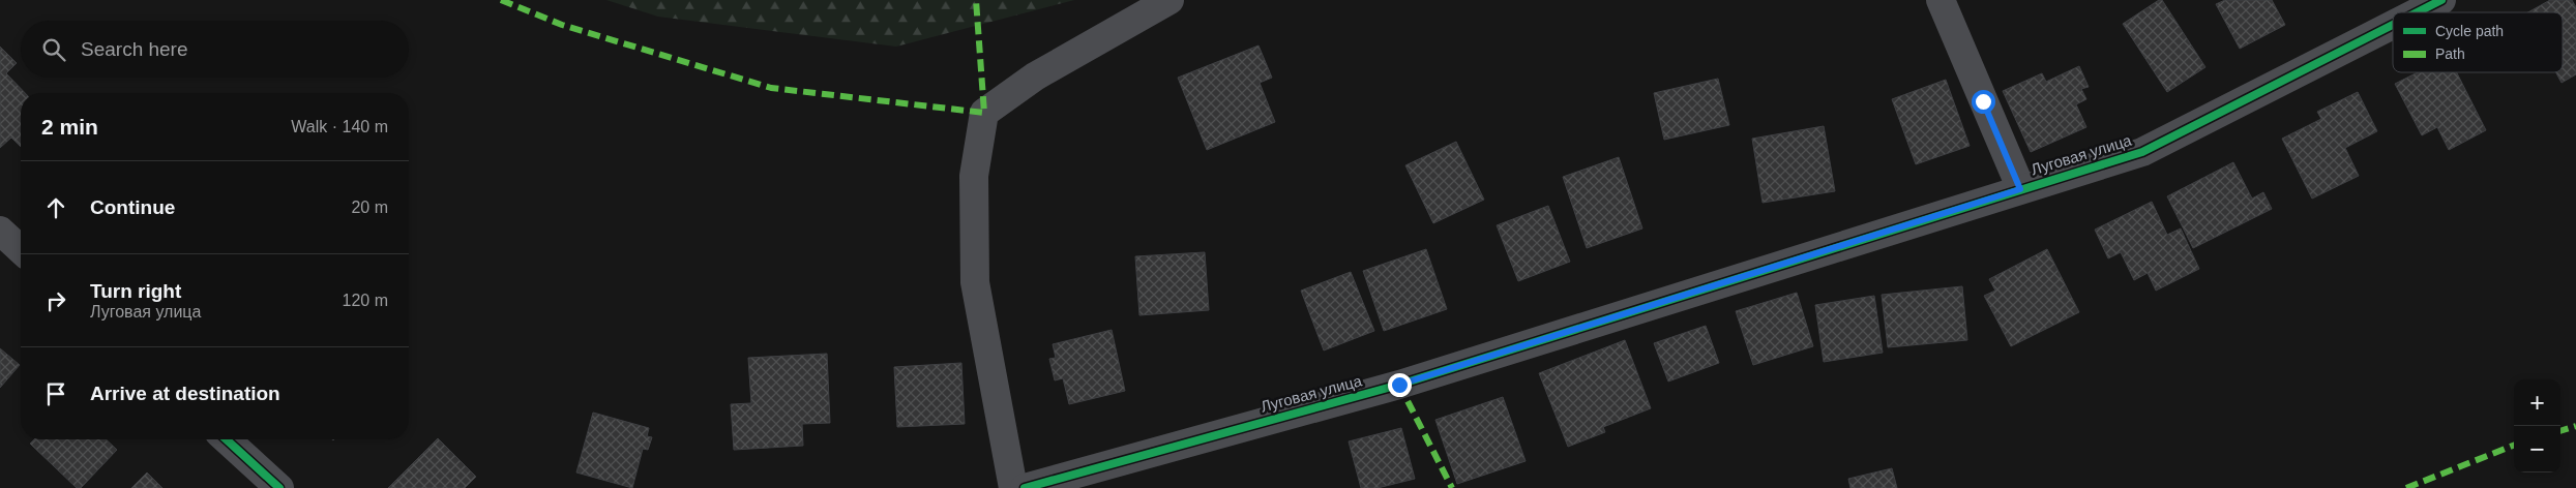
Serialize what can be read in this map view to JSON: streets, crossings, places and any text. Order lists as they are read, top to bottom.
{
  "streets": {
    "street": ["Луговая улица"]
  },
  "legend": ["Cycle path", "Path"],
  "page": {
    "search": "Search here",
    "heading": ["2 min", "Walk · 140 m"],
    "list": [
      ["Continue", "20 m"],
      ["Turn right", "Луговая улица", "120 m"],
      "Arrive at destination"
    ],
    "map_buttons": ["+", "−"]
  }
}
